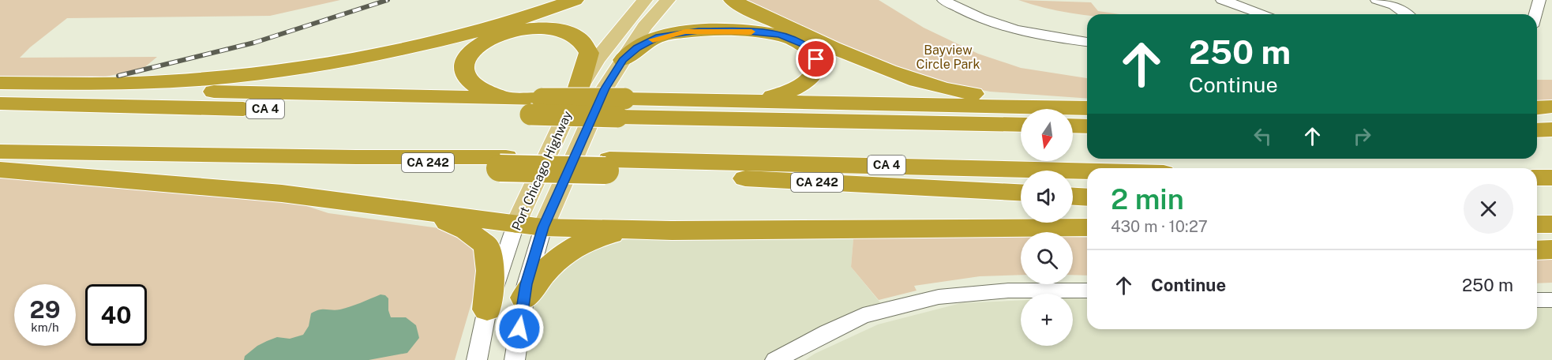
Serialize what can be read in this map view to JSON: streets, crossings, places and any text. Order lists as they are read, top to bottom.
{
  "streets": {
    "highway": ["CA 4", "CA 242"],
    "main road": ["Port Chicago Highway"]
  },
  "crossings": [
    ["CA 4", "CA 242"]
  ],
  "parks": ["Bayview Circle Park"],
  "north": "bottom",
  "page": {
    "turn": ["250 m", "Continue"],
    "map_buttons": "+",
    "heading": ["2 min", "430 m · 10:27"],
    "list": [
      {
        "name": "Continue",
        "value": "250 m"
      }
    ],
    "speed": "29 km/h",
    "limit": "40"
  }
}
